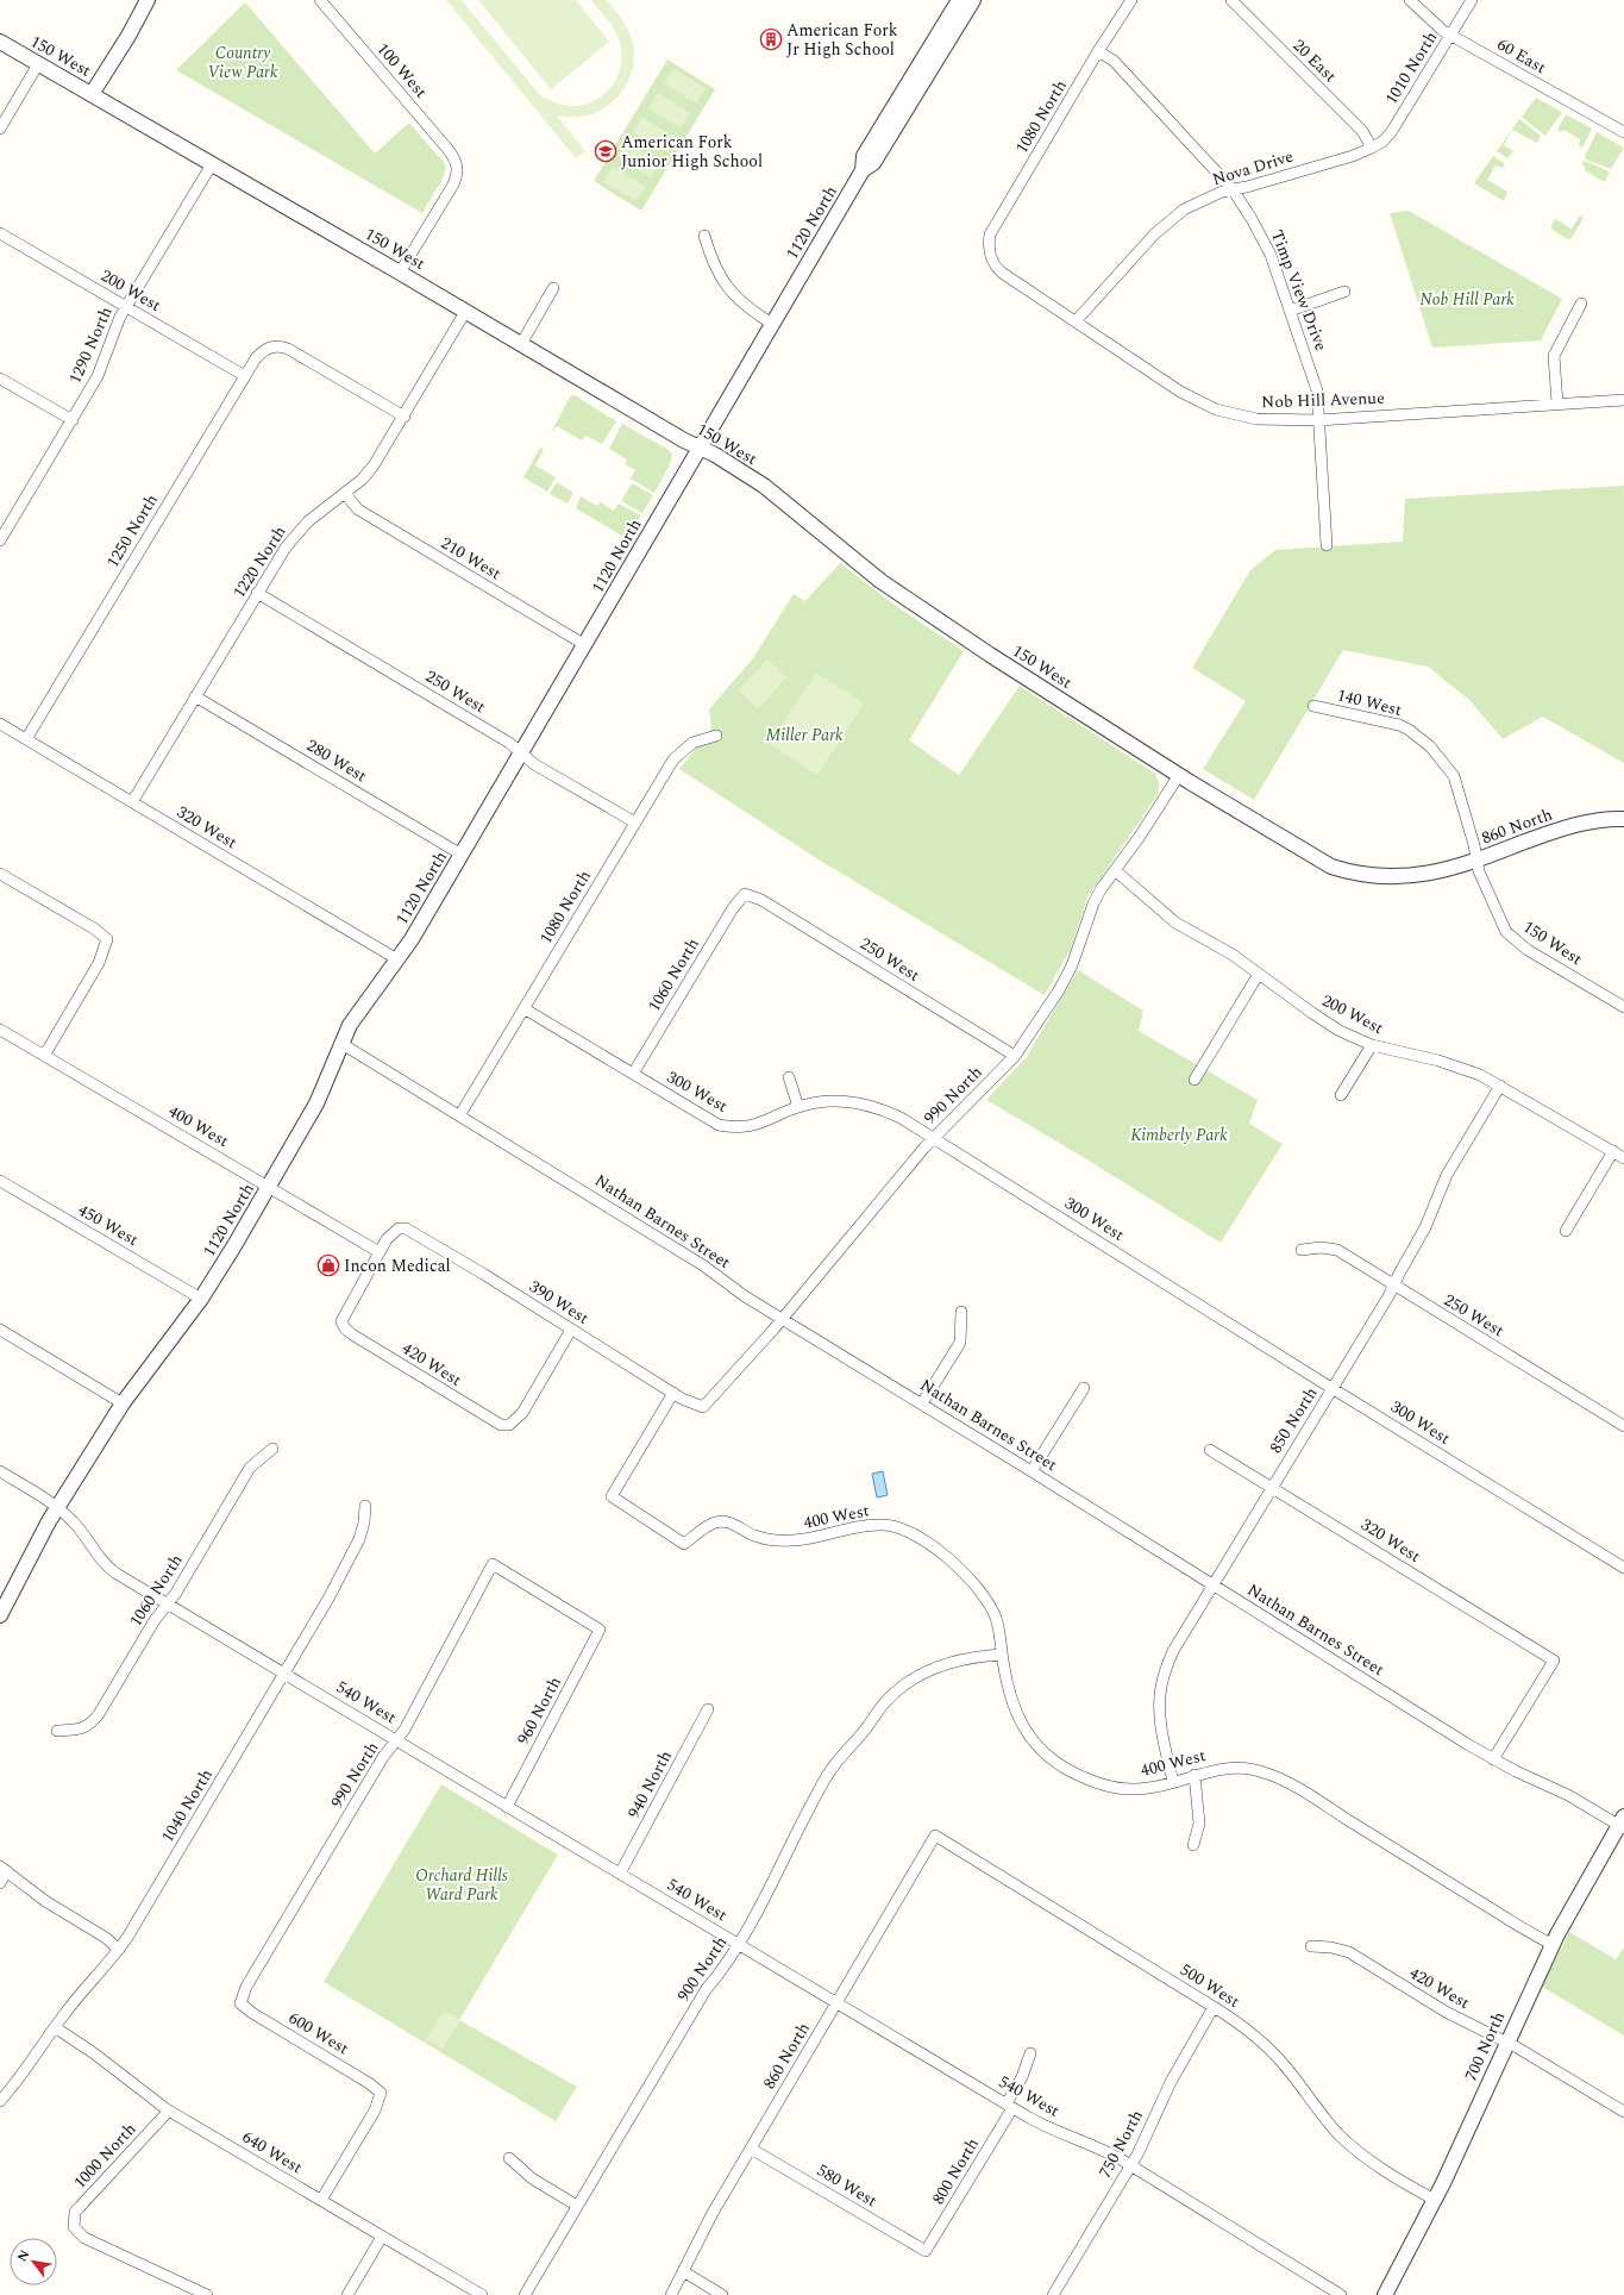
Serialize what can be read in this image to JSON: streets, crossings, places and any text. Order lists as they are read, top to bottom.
{
  "streets": {
    "street": [
      "150 West",
      "60 East",
      "20 East",
      "1010 North",
      "100 West",
      "1080 North",
      "Nova Drive",
      "1120 North",
      "200 West",
      "Timp View Drive",
      "1290 North",
      "Nob Hill Avenue",
      "1250 North",
      "210 West",
      "1220 North",
      "250 West",
      "140 West",
      "280 West",
      "860 North",
      "320 West",
      "1060 North",
      "300 West",
      "990 North",
      "400 West",
      "Nathan Barnes Street",
      "450 West",
      "390 West",
      "420 West",
      "850 North",
      "540 West",
      "960 North",
      "940 North",
      "1040 North",
      "900 North",
      "500 West",
      "600 West",
      "700 North",
      "750 North",
      "640 West",
      "1000 North",
      "800 North",
      "580 West"
    ]
  },
  "crossings": [
    ["150 West", "100 West"],
    ["150 West", "1120 North"],
    ["150 West", "1290 North"],
    ["150 West", "1220 North"],
    ["150 West", "140 West"],
    ["150 West", "860 North"],
    ["150 West", "990 North"],
    ["60 East", "1010 North"],
    ["20 East", "1010 North"],
    ["20 East", "Nova Drive"],
    ["1010 North", "Nova Drive"],
    ["1080 North", "Timp View Drive"],
    ["1080 North", "Nob Hill Avenue"],
    ["1080 North", "250 West"],
    ["1080 North", "300 West"],
    ["1080 North", "Nathan Barnes Street"],
    ["Nova Drive", "Timp View Drive"],
    ["Nova Drive", "Nob Hill Avenue"],
    ["1120 North", "210 West"],
    ["1120 North", "250 West"],
    ["1120 North", "280 West"],
    ["1120 North", "320 West"],
    ["1120 North", "400 West"],
    ["1120 North", "Nathan Barnes Street"],
    ["1120 North", "450 West"],
    ["1120 North", "540 West"],
    ["200 West", "1290 North"],
    ["200 West", "1250 North"],
    ["200 West", "990 North"],
    ["200 West", "850 North"],
    ["Timp View Drive", "Nob Hill Avenue"],
    ["1250 North", "1220 North"],
    ["1250 North", "320 West"],
    ["210 West", "1220 North"],
    ["1220 North", "250 West"],
    ["1220 North", "280 West"],
    ["1220 North", "320 West"],
    ["250 West", "1060 North"],
    ["250 West", "990 North"],
    ["250 West", "850 North"],
    ["140 West", "860 North"],
    ["860 North", "540 West"],
    ["860 North", "500 West"],
    ["860 North", "580 West"],
    ["320 West", "Nathan Barnes Street"],
    ["320 West", "850 North"],
    ["1060 North", "300 West"],
    ["1060 North", "540 West"],
    ["300 West", "990 North"],
    ["300 West", "850 North"],
    ["990 North", "Nathan Barnes Street"],
    ["990 North", "390 West"],
    ["990 North", "540 West"],
    ["990 North", "960 North"],
    ["990 North", "600 West"],
    ["400 West", "390 West"],
    ["400 West", "420 West"],
    ["400 West", "850 North"],
    ["400 West", "900 North"],
    ["400 West", "700 North"],
    ["Nathan Barnes Street", "850 North"],
    ["Nathan Barnes Street", "700 North"],
    ["390 West", "420 West"],
    ["420 West", "700 North"],
    ["540 West", "960 North"],
    ["540 West", "940 North"],
    ["540 West", "1040 North"],
    ["540 West", "900 North"],
    ["540 West", "750 North"],
    ["540 West", "800 North"],
    ["1040 North", "640 West"],
    ["500 West", "700 North"],
    ["500 West", "750 North"],
    ["600 West", "640 West"],
    ["640 West", "1000 North"],
    ["800 North", "580 West"]
  ],
  "parks": [
    "Country View Park",
    "Nob Hill Park",
    "Miller Park",
    "Kimberly Park",
    "Orchard Hills Ward Park"
  ],
  "places": {
    "building": ["American Fork Jr High School"],
    "school or university": ["American Fork Junior High School"],
    "shop": ["Incon Medical"]
  },
  "north": "top left"
}
